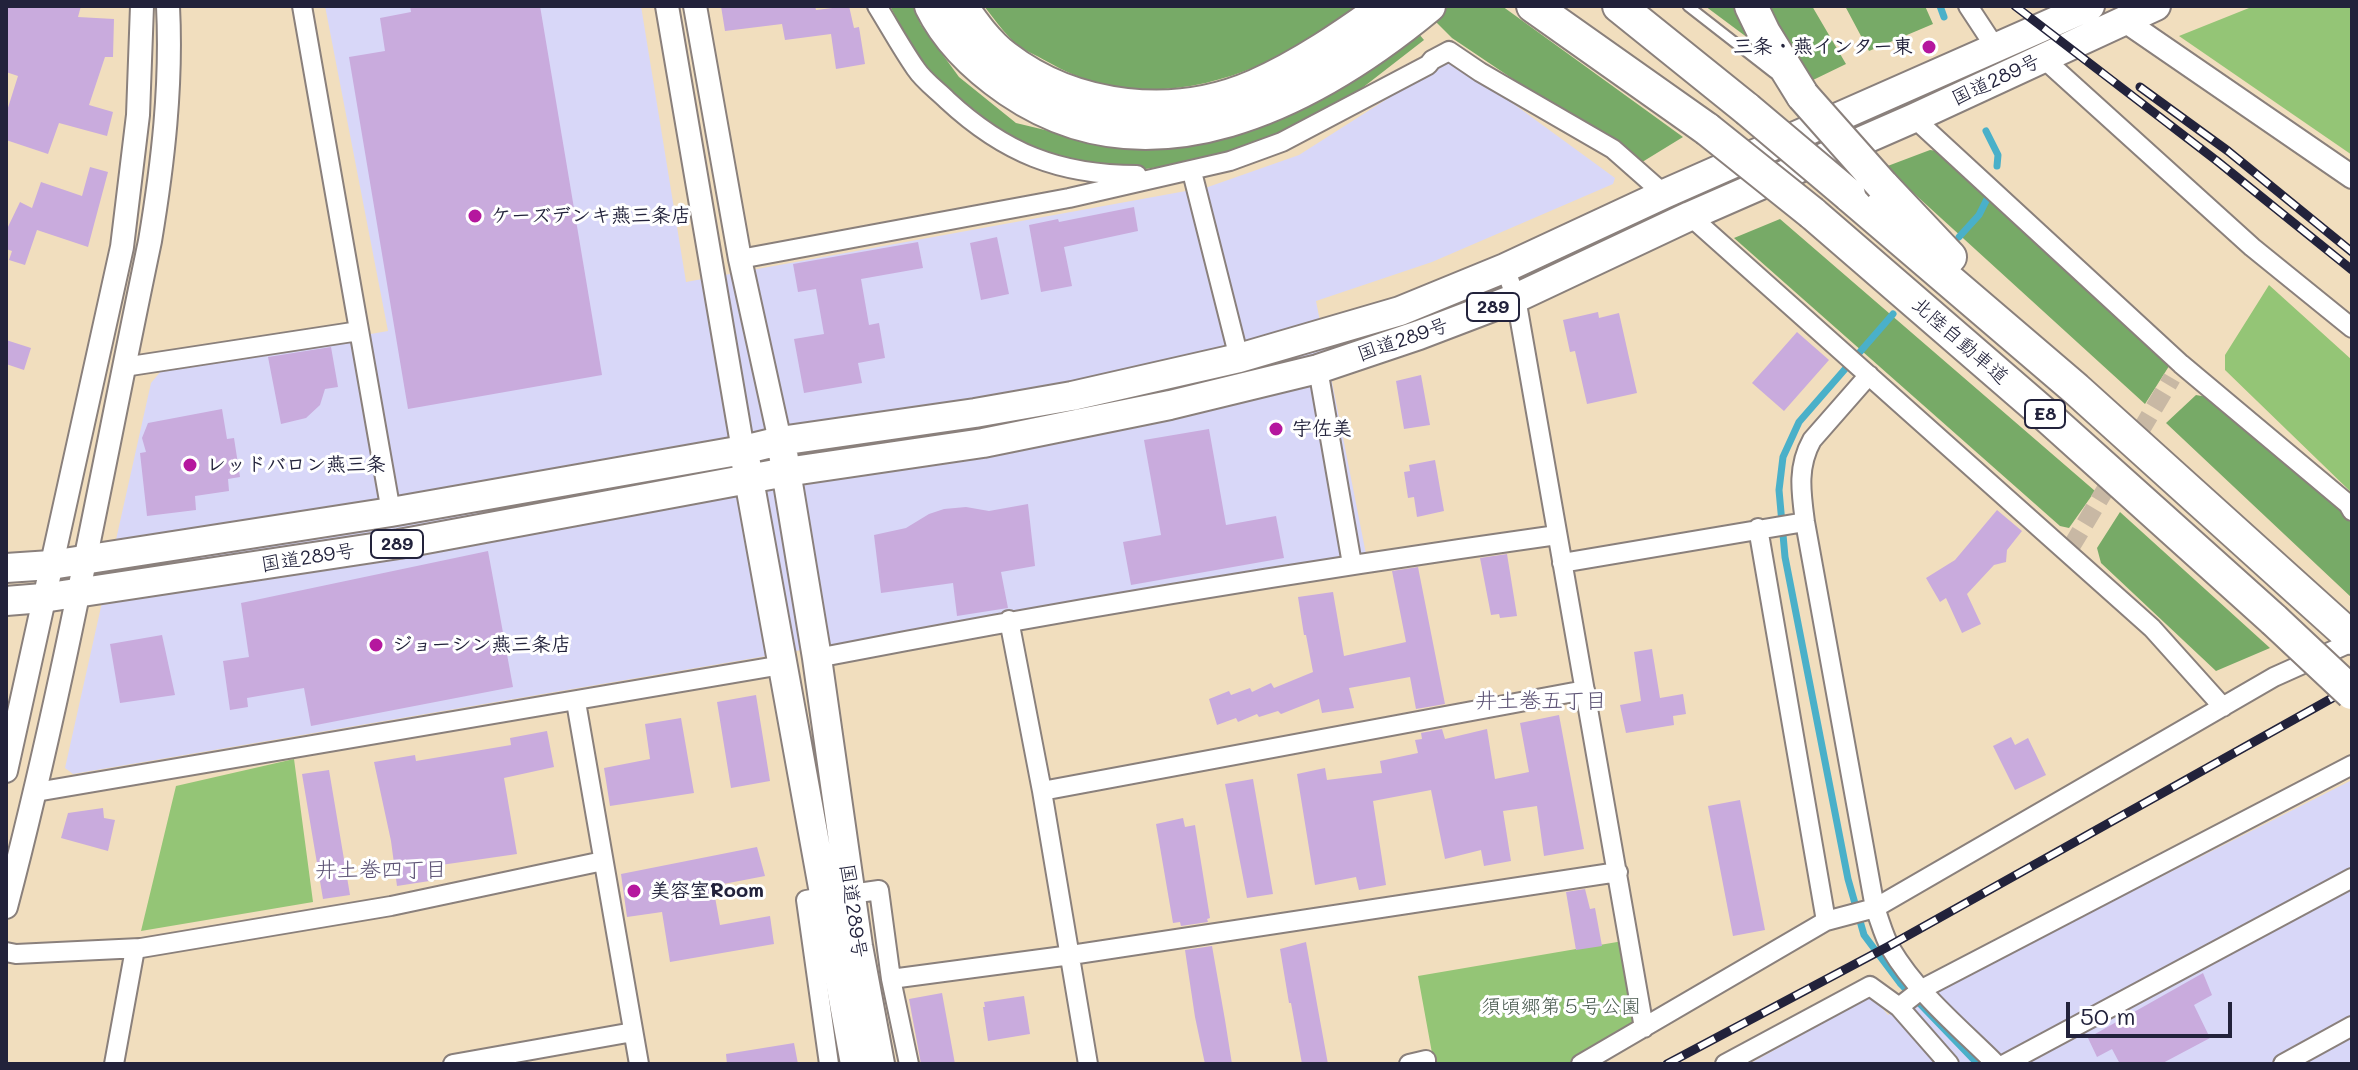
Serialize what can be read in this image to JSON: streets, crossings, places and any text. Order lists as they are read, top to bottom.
{
  "streets": {
    "highway": [
      "国道289号",
      "289",
      "北陸自動車道",
      "E8"
    ]
  },
  "districts": ["井土巻五丁目", "井土巻四丁目"],
  "parks": ["須頃郷第５号公園"],
  "places": [
    "三条・燕インター東",
    "ケーズデンキ燕三条店",
    "宇佐美",
    "レッドバロン燕三条",
    "ジョーシン燕三条店",
    "美容室Room"
  ],
  "scale_bar": "50 m"
}
